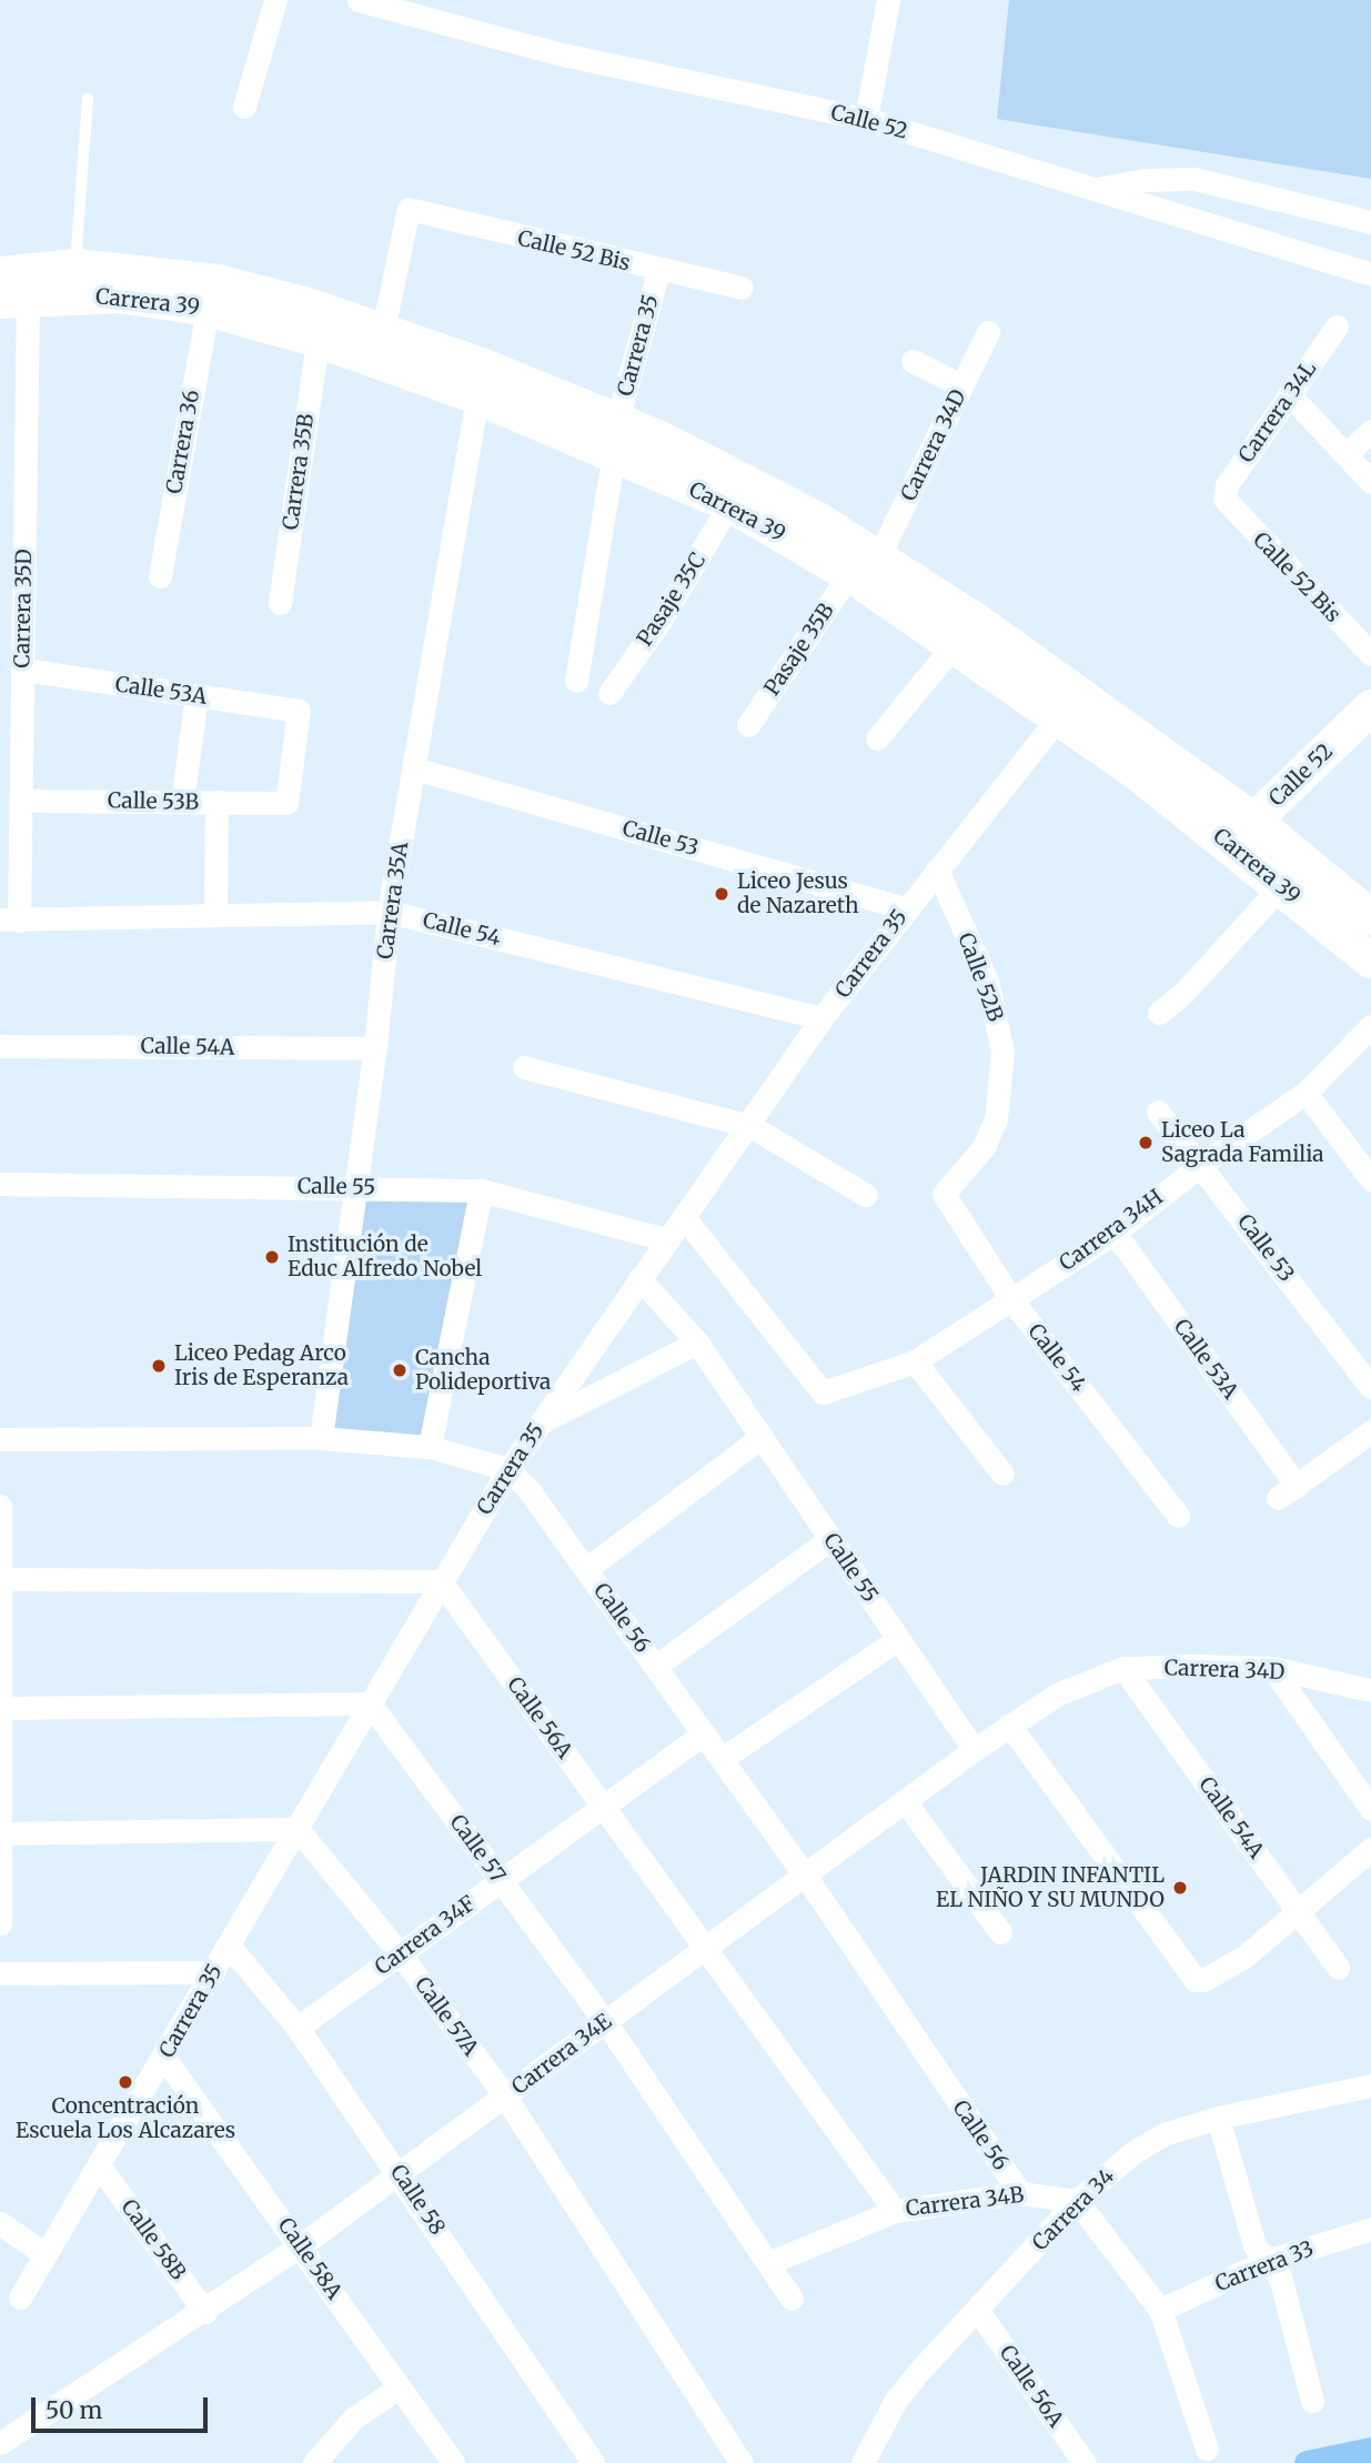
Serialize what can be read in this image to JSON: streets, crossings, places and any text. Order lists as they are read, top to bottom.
{
  "streets": {
    "main road": ["Calle 52", "Carrera 39"],
    "street": [
      "Calle 52 Bis",
      "Carrera 35",
      "Carrera 34L",
      "Carrera 36",
      "Carrera 34D",
      "Carrera 35B",
      "Pasaje 35C",
      "Carrera 35D",
      "Pasaje 35B",
      "Calle 53A",
      "Calle 53B",
      "Calle 53",
      "Carrera 35A",
      "Calle 54",
      "Calle 52B",
      "Calle 54A",
      "Calle 55",
      "Carrera 34H",
      "Calle 56",
      "Calle 56A",
      "Calle 57",
      "Carrera 34F",
      "Calle 57A",
      "Carrera 34E",
      "Calle 58",
      "Carrera 34B",
      "Carrera 34",
      "Calle 58B",
      "Calle 58A",
      "Carrera 33"
    ]
  },
  "crossings": [
    ["Calle 52", "Carrera 39"],
    ["Calle 52 Bis", "Carrera 39"],
    ["Calle 52 Bis", "Carrera 35"],
    ["Calle 52 Bis", "Carrera 34L"],
    ["Carrera 39", "Carrera 35"],
    ["Carrera 39", "Carrera 36"],
    ["Carrera 39", "Carrera 34D"],
    ["Carrera 39", "Carrera 35B"],
    ["Carrera 39", "Pasaje 35C"],
    ["Carrera 39", "Carrera 35D"],
    ["Carrera 39", "Pasaje 35B"],
    ["Carrera 39", "Carrera 35A"],
    ["Carrera 35", "Calle 53"],
    ["Carrera 35", "Calle 54"],
    ["Carrera 35", "Calle 52B"],
    ["Carrera 35", "Calle 55"],
    ["Carrera 35", "Carrera 34H"],
    ["Carrera 35", "Calle 56"],
    ["Carrera 35", "Calle 56A"],
    ["Carrera 35", "Calle 57"],
    ["Carrera 35", "Calle 57A"],
    ["Carrera 35", "Calle 58"],
    ["Carrera 35", "Calle 58B"],
    ["Carrera 35", "Calle 58A"],
    ["Carrera 34D", "Pasaje 35B"],
    ["Carrera 34D", "Calle 54A"],
    ["Carrera 34D", "Carrera 34E"],
    ["Carrera 35D", "Calle 53A"],
    ["Carrera 35D", "Calle 53B"],
    ["Carrera 35D", "Calle 54"],
    ["Calle 53A", "Calle 53B"],
    ["Calle 53A", "Carrera 34H"],
    ["Calle 53", "Carrera 35A"],
    ["Calle 53", "Carrera 34H"],
    ["Carrera 35A", "Calle 54"],
    ["Carrera 35A", "Calle 54A"],
    ["Carrera 35A", "Calle 55"],
    ["Calle 54", "Calle 52B"],
    ["Calle 54", "Carrera 34H"],
    ["Calle 54A", "Carrera 34E"],
    ["Calle 55", "Carrera 34E"],
    ["Calle 56", "Carrera 34F"],
    ["Calle 56", "Carrera 34E"],
    ["Calle 56", "Carrera 34B"],
    ["Calle 56A", "Carrera 34F"],
    ["Calle 56A", "Carrera 34E"],
    ["Calle 56A", "Carrera 34B"],
    ["Calle 56A", "Carrera 34"],
    ["Calle 57", "Carrera 34F"],
    ["Calle 57", "Carrera 34E"],
    ["Calle 57", "Carrera 34B"],
    ["Carrera 34F", "Calle 57A"],
    ["Carrera 34F", "Calle 58"],
    ["Calle 57A", "Carrera 34E"],
    ["Carrera 34E", "Calle 58"],
    ["Carrera 34E", "Calle 58B"],
    ["Carrera 34E", "Calle 58A"],
    ["Carrera 34B", "Carrera 34"]
  ],
  "places": [
    "Liceo Jesus de Nazareth",
    "Liceo La Sagrada Familia",
    "Institución de Educ Alfredo Nobel",
    "Liceo Pedag Arco Iris de Esperanza",
    "Cancha Polideportiva",
    "JARDIN INFANTIL EL NIÑO Y SU MUNDO",
    "Concentración Escuela Los Alcazares"
  ],
  "scale_bar": "50 m"
}
